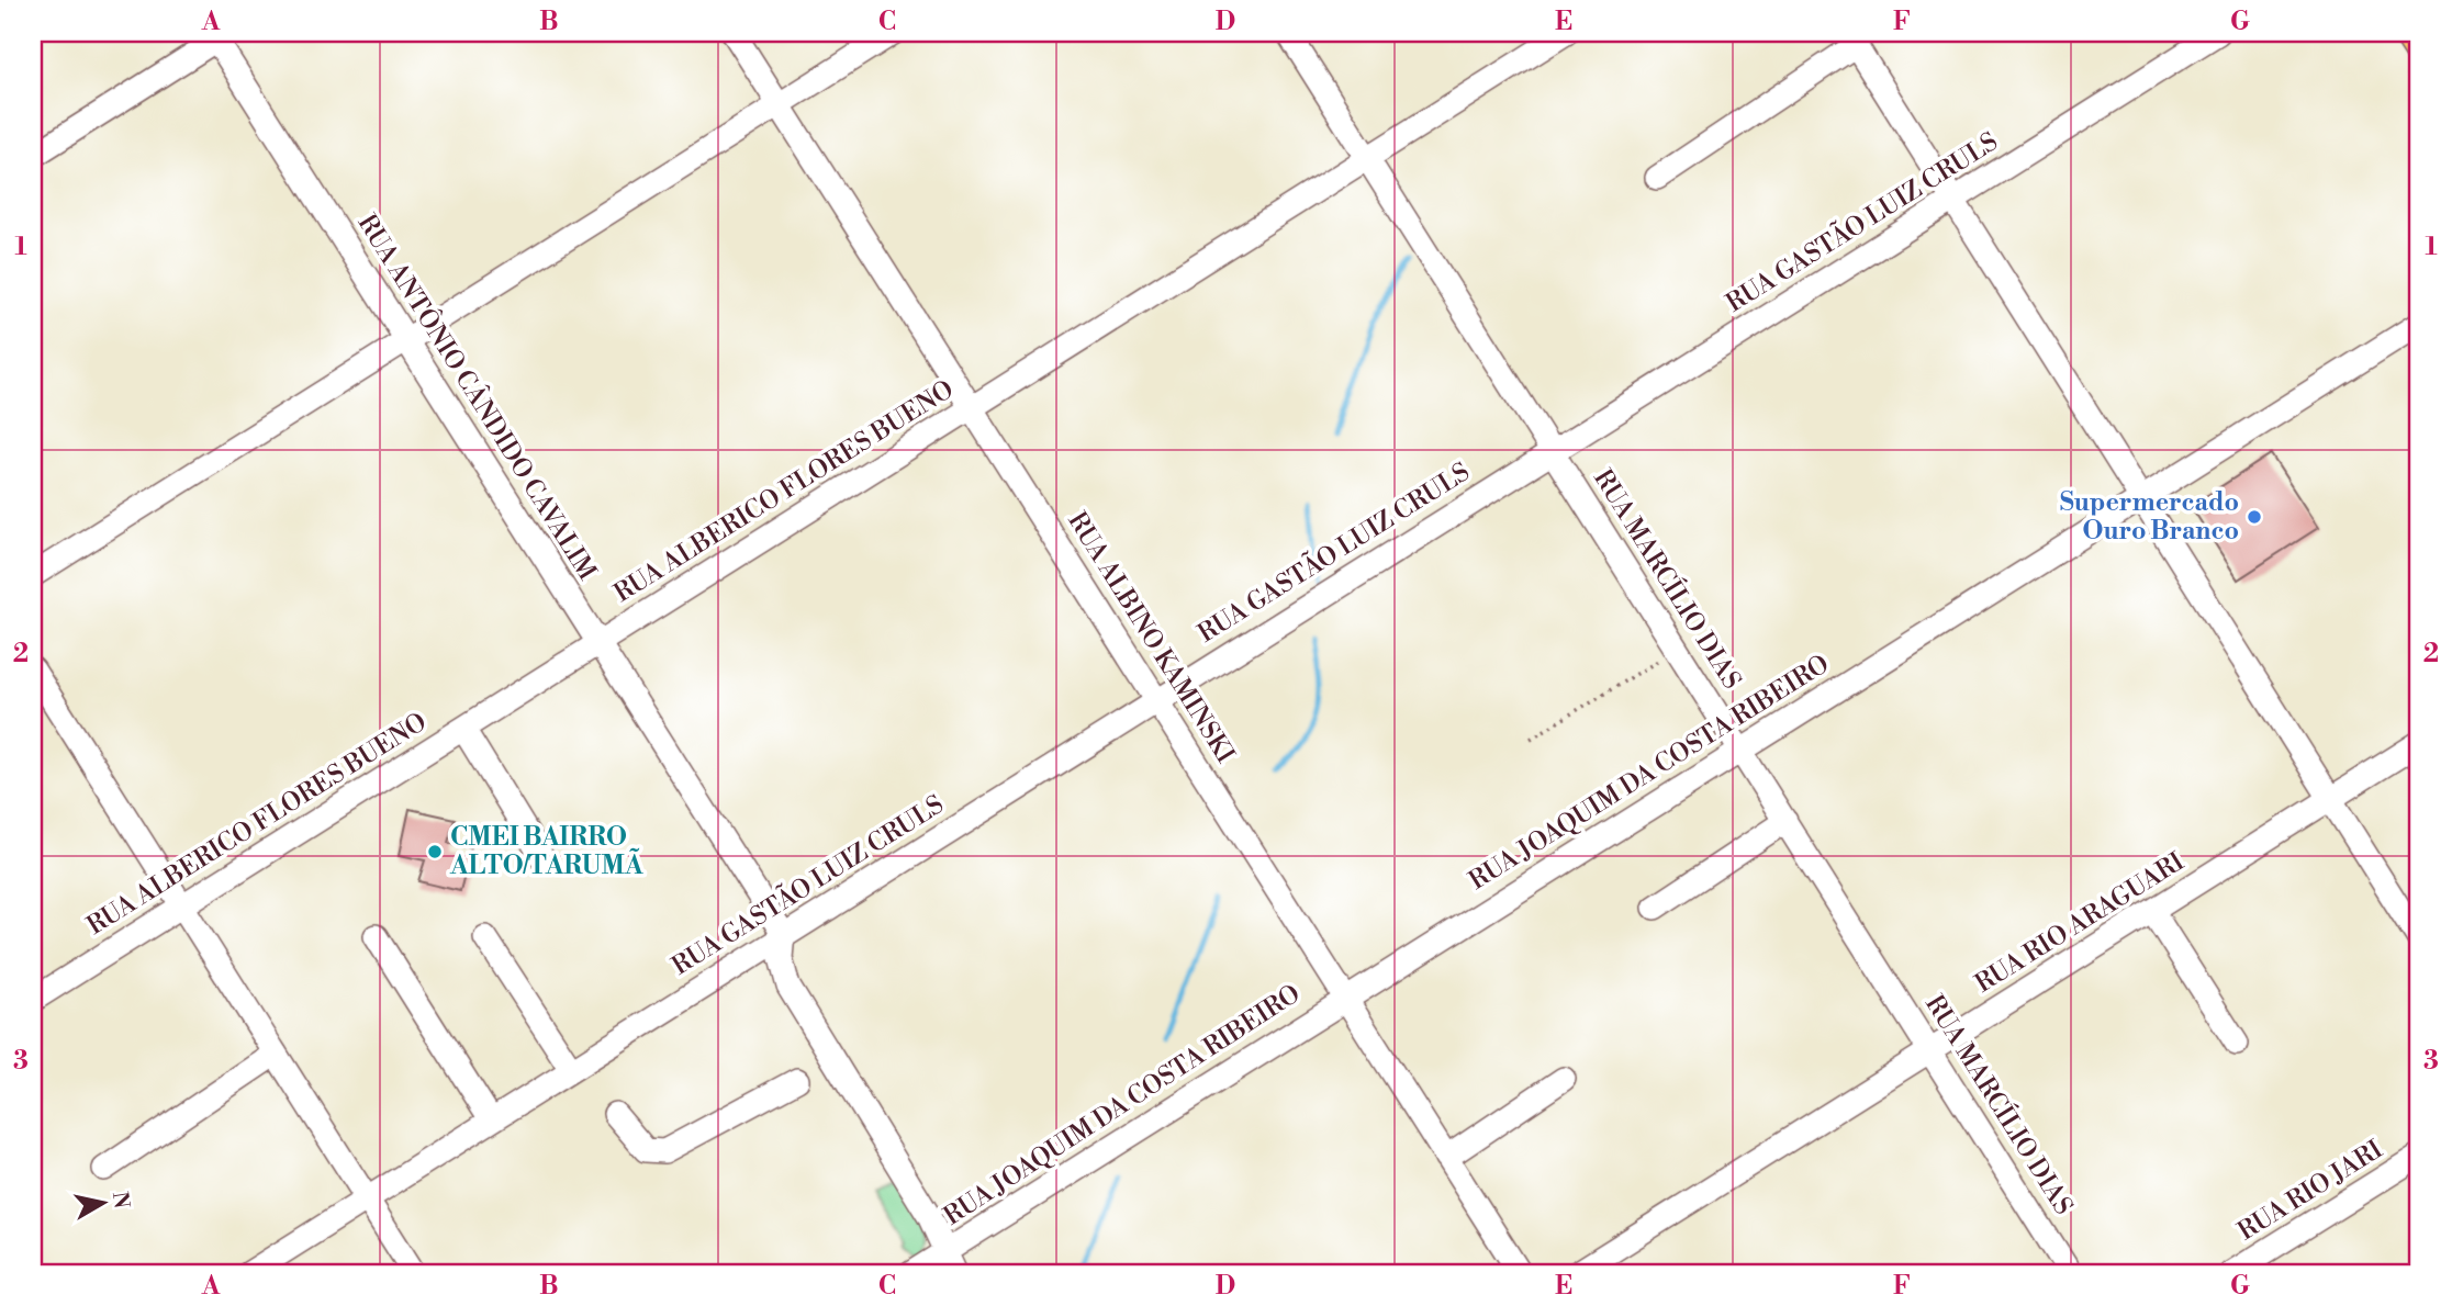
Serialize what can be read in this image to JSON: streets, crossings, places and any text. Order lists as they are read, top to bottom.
{
  "streets": {
    "street": [
      "RUA GASTÃO LUIZ CRULS",
      "RUA ANTÔNIO CÂNDIDO CAVALIM",
      "RUA ALBERICO FLORES BUENO",
      "RUA MARCÍLIO DIAS",
      "RUA ALBINO KAMINSKI",
      "RUA JOAQUIM DA COSTA RIBEIRO",
      "RUA RIO ARAGUARI",
      "RUA RIO JARI"
    ]
  },
  "crossings": [
    ["RUA GASTÃO LUIZ CRULS", "RUA ANTÔNIO CÂNDIDO CAVALIM"],
    ["RUA GASTÃO LUIZ CRULS", "RUA MARCÍLIO DIAS"],
    ["RUA GASTÃO LUIZ CRULS", "RUA ALBINO KAMINSKI"],
    ["RUA ANTÔNIO CÂNDIDO CAVALIM", "RUA ALBERICO FLORES BUENO"],
    ["RUA ANTÔNIO CÂNDIDO CAVALIM", "RUA JOAQUIM DA COSTA RIBEIRO"],
    ["RUA ALBERICO FLORES BUENO", "RUA MARCÍLIO DIAS"],
    ["RUA ALBERICO FLORES BUENO", "RUA ALBINO KAMINSKI"],
    ["RUA MARCÍLIO DIAS", "RUA JOAQUIM DA COSTA RIBEIRO"],
    ["RUA MARCÍLIO DIAS", "RUA RIO ARAGUARI"],
    ["RUA ALBINO KAMINSKI", "RUA JOAQUIM DA COSTA RIBEIRO"]
  ],
  "places": ["Supermercado Ouro Branco", "CMEI BAIRRO ALTO/TARUMÃ"],
  "north": "right",
  "grid": {
    "columns": [
      "A",
      "B",
      "C",
      "D",
      "E",
      "F",
      "G"
    ],
    "rows": ["1", "2", "3"]
  }
}
